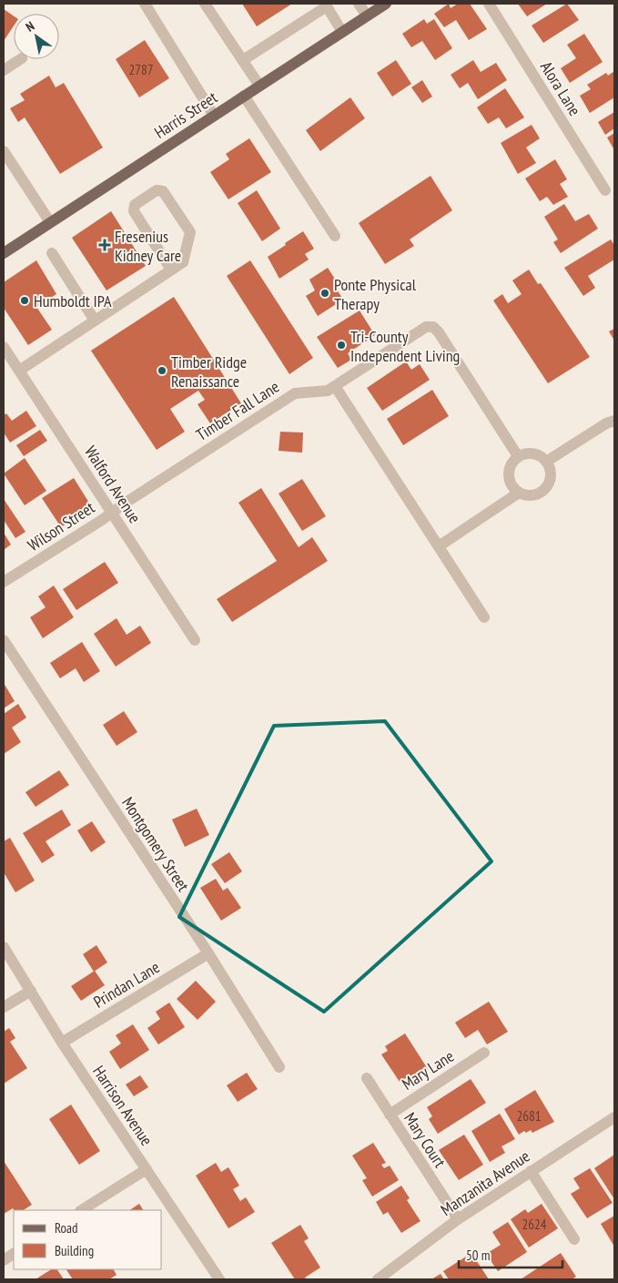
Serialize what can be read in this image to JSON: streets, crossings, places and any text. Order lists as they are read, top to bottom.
{
  "streets": {
    "main road": ["Harris Street"],
    "street": [
      "Alora Lane",
      "Timber Fall Lane",
      "Walford Avenue",
      "Wilson Street",
      "Montgomery Street",
      "Prindan Lane",
      "Mary Lane",
      "Harrison Avenue",
      "Mary Court",
      "Manzanita Avenue"
    ]
  },
  "crossings": [
    ["Timber Fall Lane", "Walford Avenue"],
    ["Timber Fall Lane", "Wilson Street"],
    ["Walford Avenue", "Wilson Street"],
    ["Montgomery Street", "Prindan Lane"],
    ["Prindan Lane", "Harrison Avenue"],
    ["Mary Lane", "Mary Court"],
    ["Mary Court", "Manzanita Avenue"]
  ],
  "places": {
    "health": ["Fresenius Kidney Care"],
    "other": [
      "Ponte Physical Therapy",
      "Humboldt IPA",
      "Tri-County Independent Living",
      "Timber Ridge Renaissance"
    ]
  },
  "house_numbers": ["2787", "2681", "2624"],
  "legend": ["Road", "Building"],
  "scale_bar": "50 m",
  "north": "top left"
}
